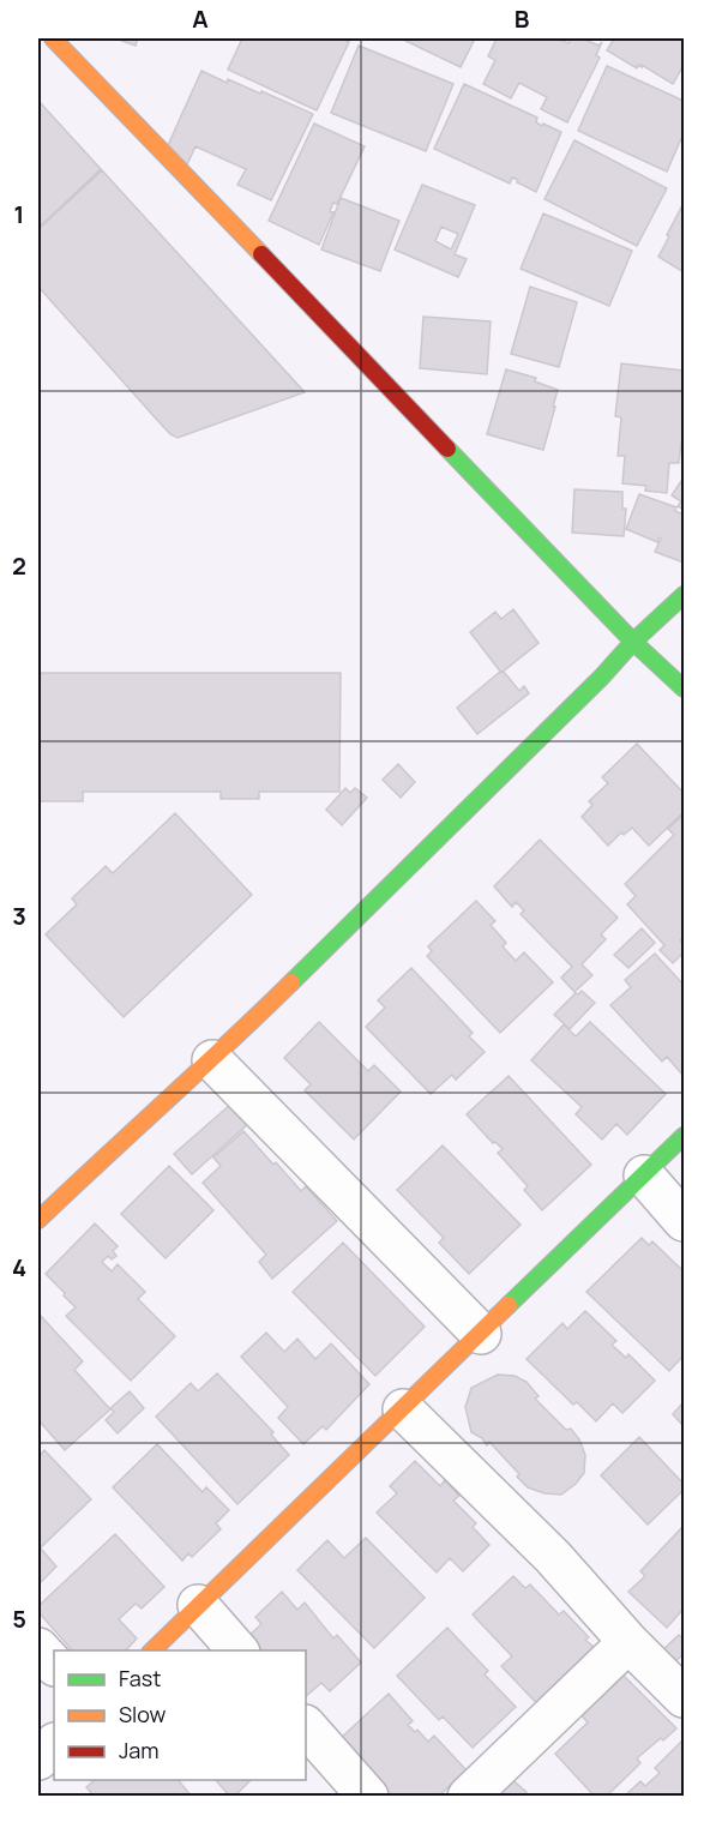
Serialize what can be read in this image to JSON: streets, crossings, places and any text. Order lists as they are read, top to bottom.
{
  "legend": ["Fast", "Slow", "Jam"],
  "grid": {
    "columns": ["A", "B"],
    "rows": [
      "1",
      "2",
      "3",
      "4",
      "5"
    ]
  }
}
